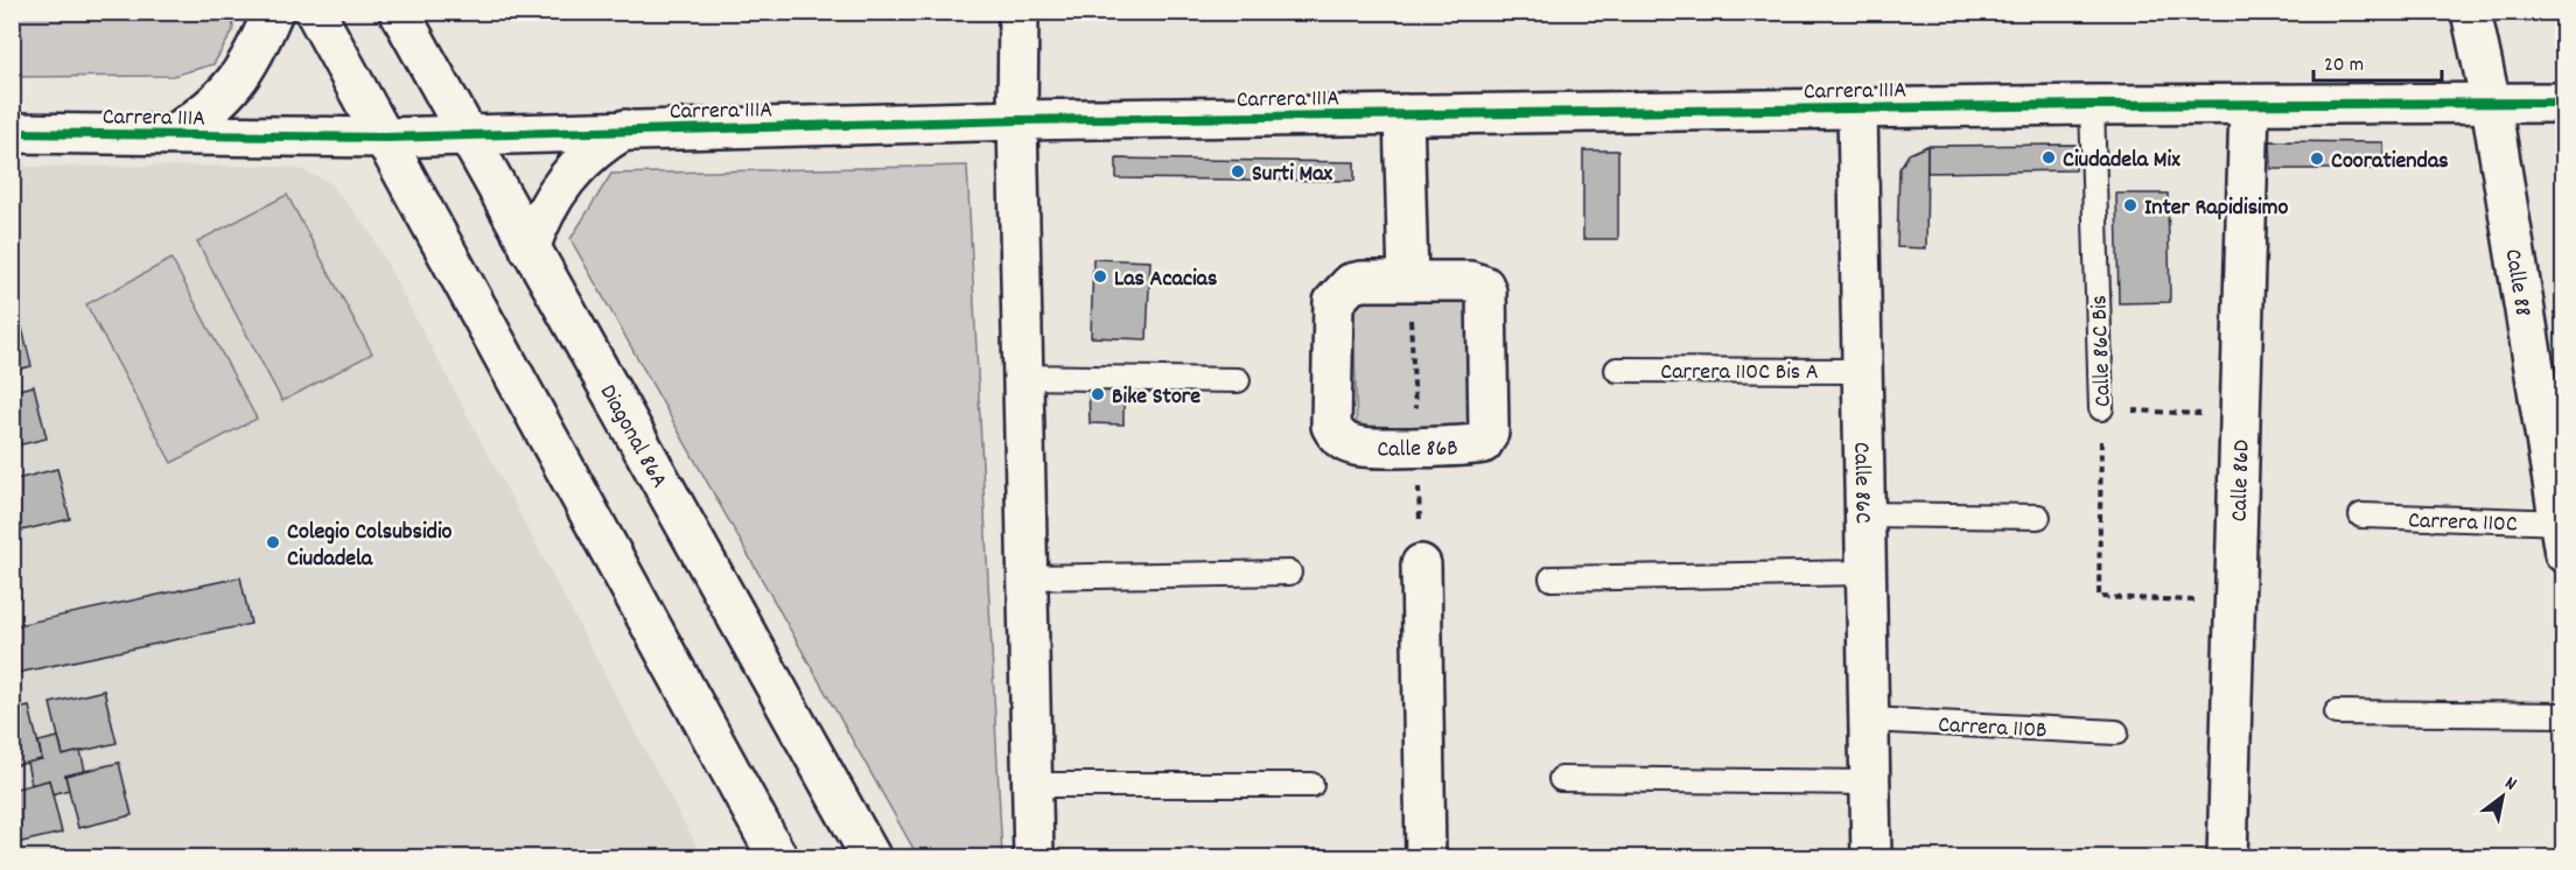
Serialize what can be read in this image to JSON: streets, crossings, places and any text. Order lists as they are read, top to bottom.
{
  "streets": {
    "street": [
      "Carrera 111A",
      "Calle 88",
      "Diagonal 86A",
      "Calle 86B",
      "Calle 86D",
      "Calle 86C"
    ],
    "lane": [
      "Calle 86C Bis",
      "Carrera 110C Bis A",
      "Carrera 110C",
      "Carrera 110B"
    ]
  },
  "crossings": [
    ["Carrera 111A", "Calle 88"],
    ["Carrera 111A", "Calle 86C Bis"],
    ["Carrera 111A", "Diagonal 86A"],
    ["Carrera 111A", "Calle 86D"],
    ["Carrera 111A", "Calle 86C"],
    ["Calle 88", "Carrera 110C"],
    ["Calle 86C Bis", "Calle 86D"],
    ["Carrera 110C Bis A", "Calle 86C"],
    ["Calle 86C", "Carrera 110B"]
  ],
  "places": [
    "Ciudadela Mix",
    "Cooratiendas",
    "Surti Max",
    "Inter Rapidisimo",
    "Las Acacias",
    "Bike Store",
    "Colegio Colsubsidio Ciudadela"
  ],
  "scale_bar": "20 m",
  "north": "top right"
}
